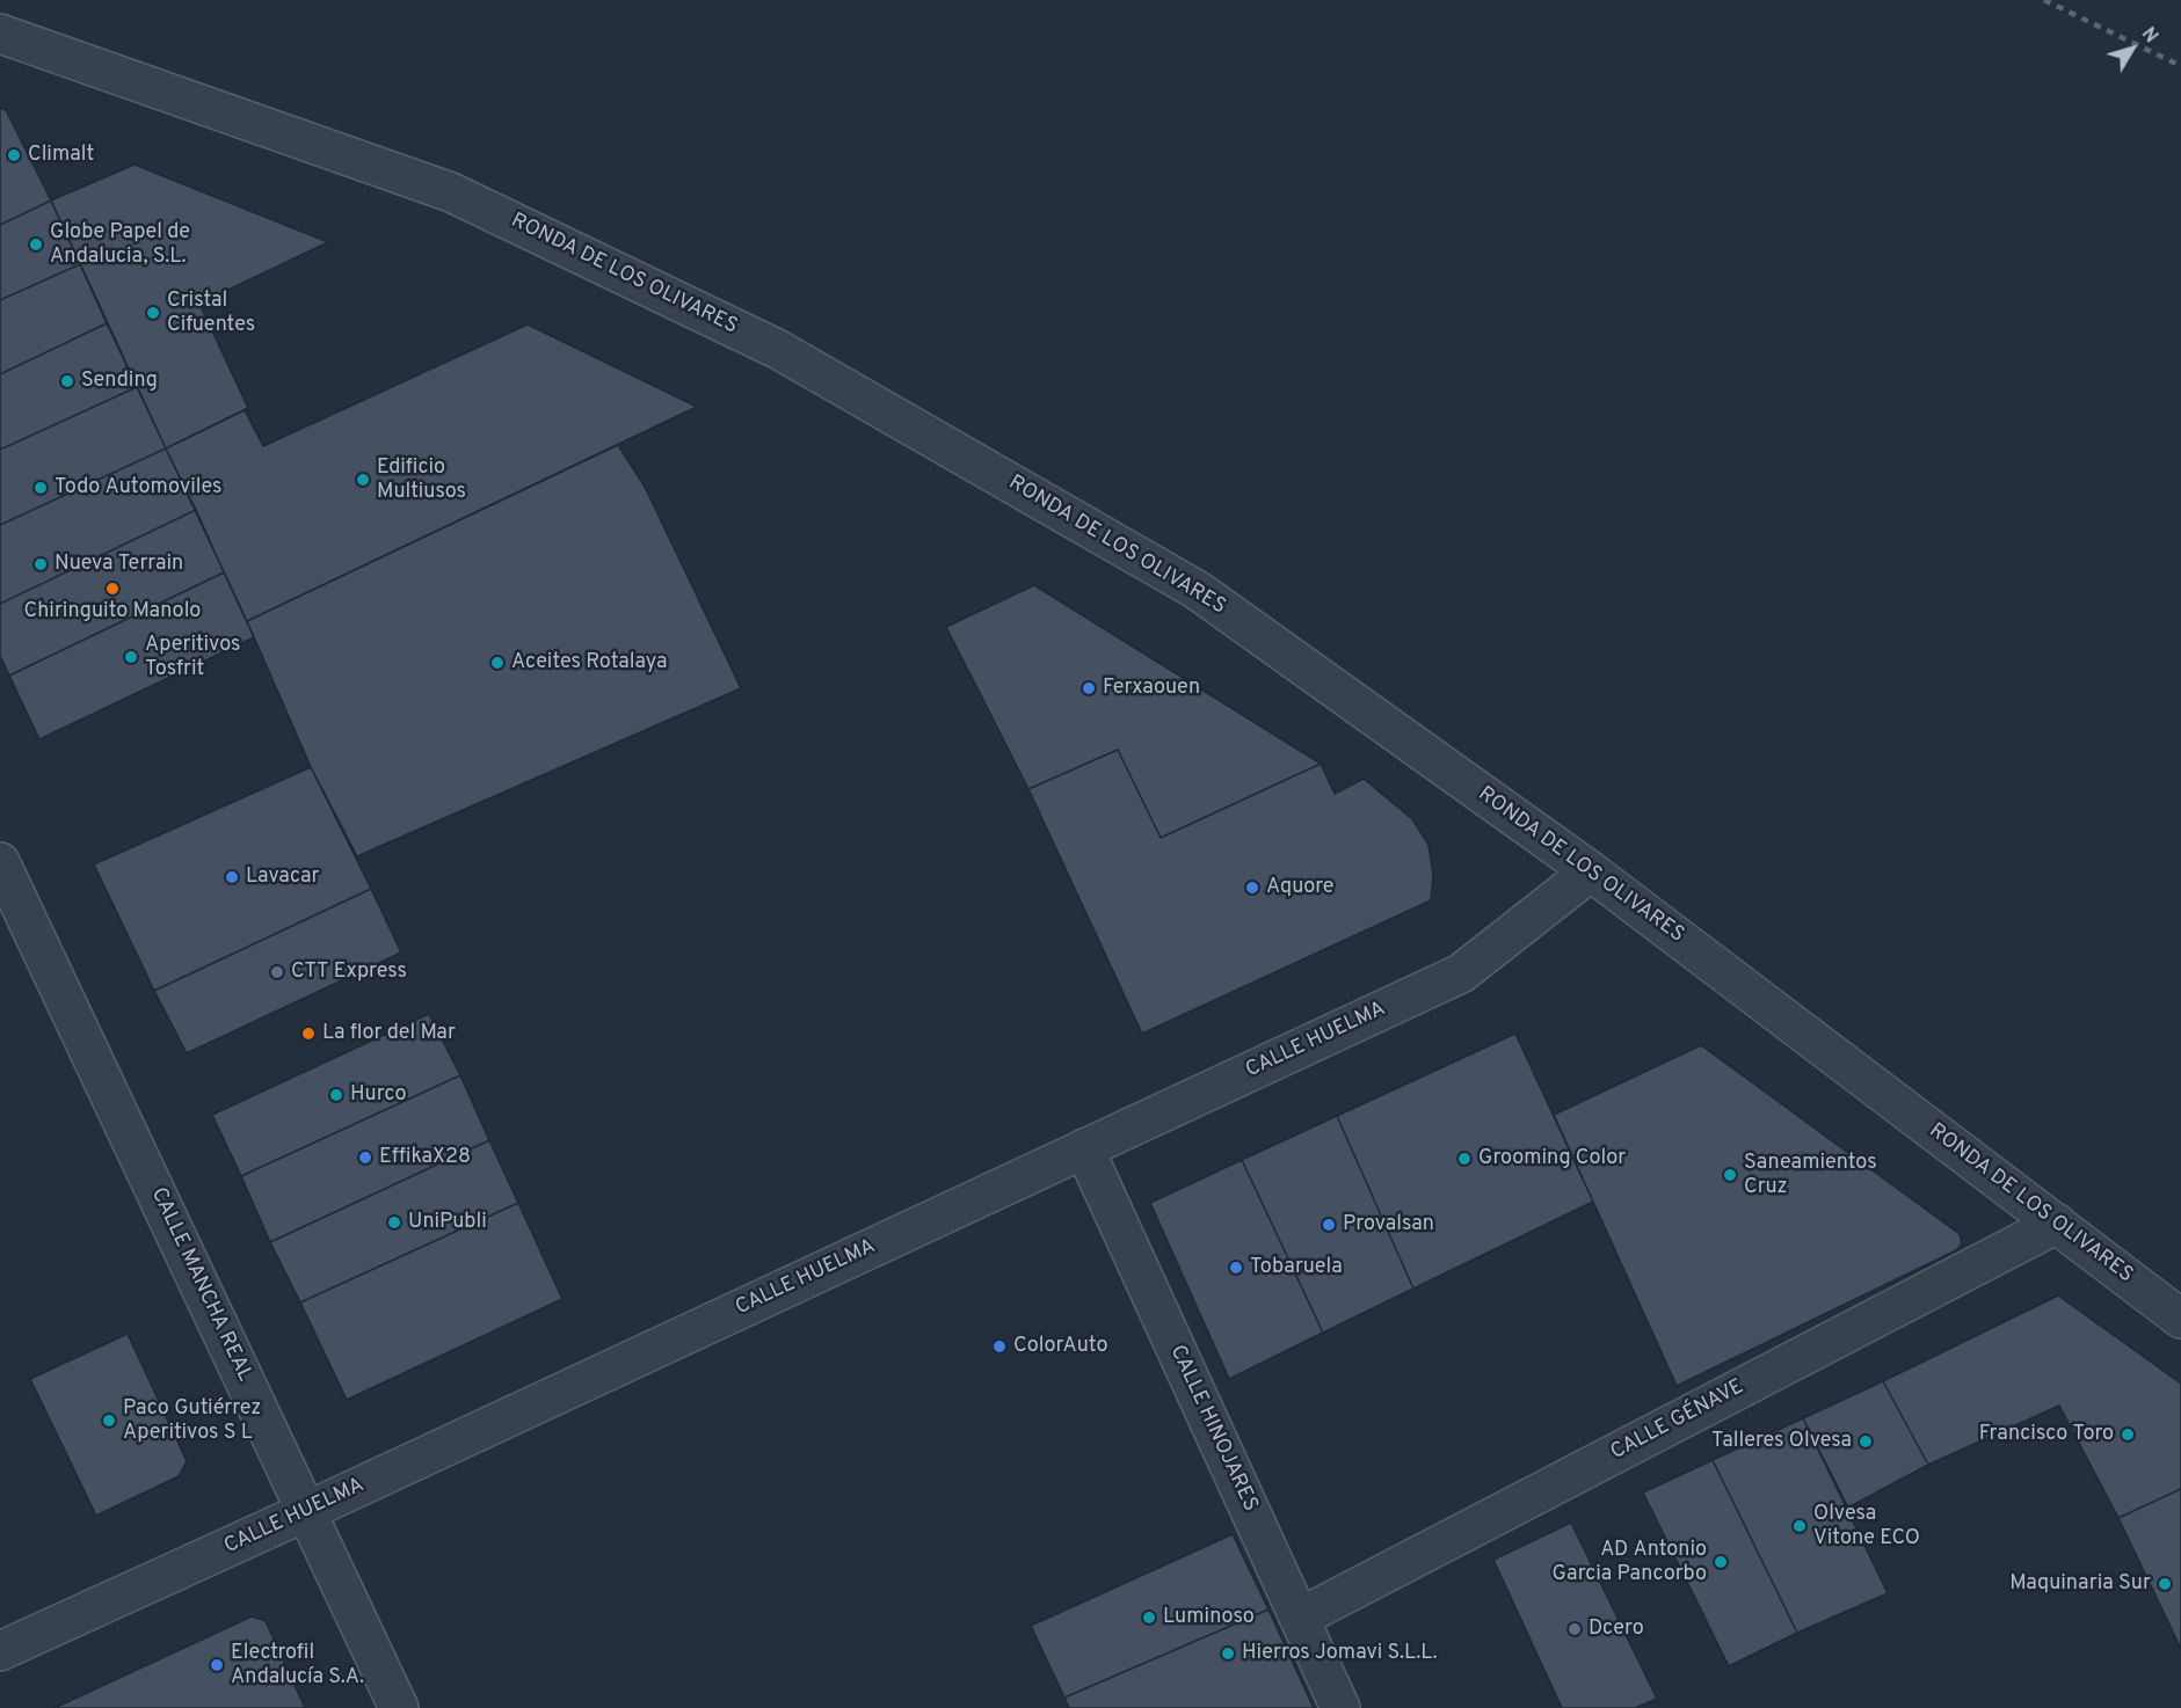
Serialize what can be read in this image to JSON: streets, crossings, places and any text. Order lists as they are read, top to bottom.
{
  "streets": {
    "street": [
      "RONDA DE LOS OLIVARES",
      "CALLE HUELMA",
      "CALLE MANCHA REAL",
      "CALLE GÉNAVE",
      "CALLE HINOJARES"
    ]
  },
  "crossings": [
    ["RONDA DE LOS OLIVARES", "CALLE HUELMA"],
    ["RONDA DE LOS OLIVARES", "CALLE GÉNAVE"],
    ["CALLE HUELMA", "CALLE MANCHA REAL"],
    ["CALLE HUELMA", "CALLE HINOJARES"],
    ["CALLE GÉNAVE", "CALLE HINOJARES"]
  ],
  "places": [
    "Climalt",
    "Globe Papel de Andalucia, S.L.",
    "Cristal Cifuentes",
    "Sending",
    "Edificio Multiusos",
    "Todo Automoviles",
    "Nueva Terrain",
    "Chiringuito Manolo",
    "Aperitivos Tosfrit",
    "Aceites Rotalaya",
    "Ferxaouen",
    "Lavacar",
    "Aquore",
    "CTT Express",
    "La flor del Mar",
    "Hurco",
    "EffikaX28",
    "Grooming Color",
    "Saneamientos Cruz",
    "UniPubli",
    "Provalsan",
    "Tobaruela",
    "ColorAuto",
    "Paco Gutiérrez Aperitivos S L",
    "Francisco Toro",
    "Talleres Olvesa",
    "Olvesa Vitone ECO",
    "AD Antonio Garcia Pancorbo",
    "Maquinaria Sur",
    "Luminoso",
    "Dcero",
    "Hierros Jomavi S.L.L.",
    "Electrofil Andalucía S.A."
  ],
  "north": "top right"
}
